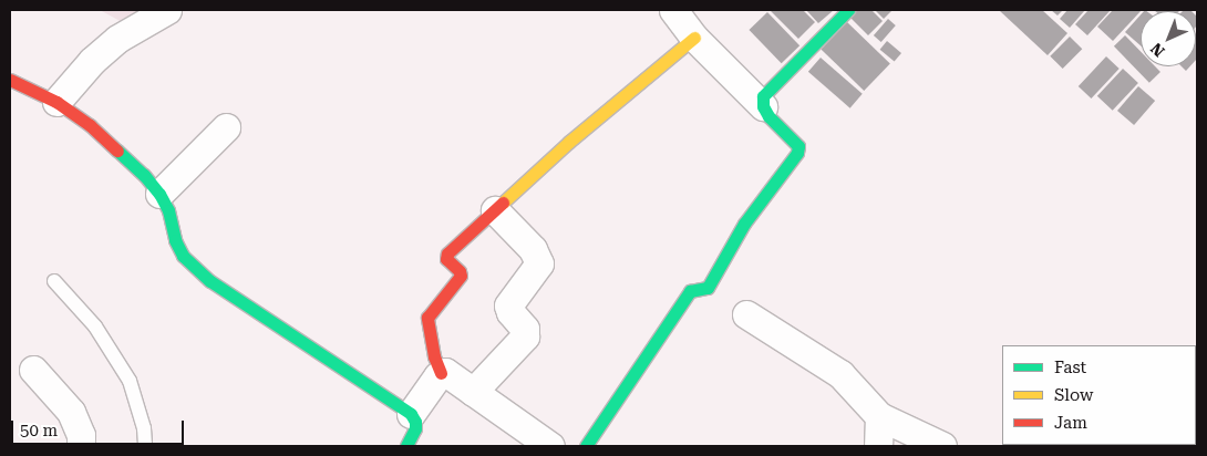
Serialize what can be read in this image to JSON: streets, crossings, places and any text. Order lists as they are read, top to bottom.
{
  "legend": ["Fast", "Slow", "Jam"],
  "scale_bar": "50 m",
  "north": "bottom left"
}
